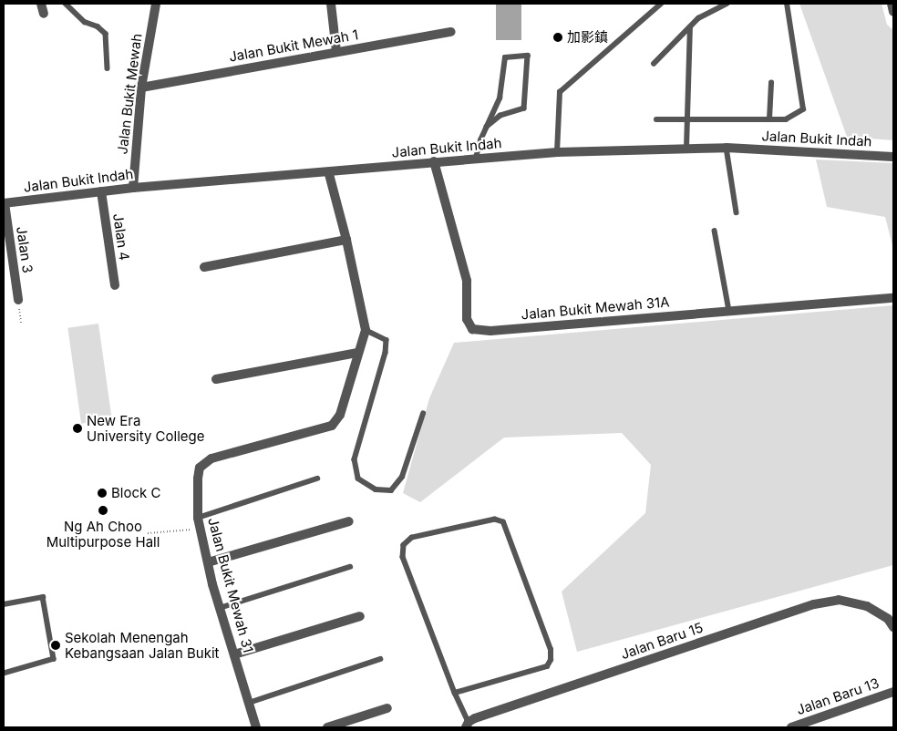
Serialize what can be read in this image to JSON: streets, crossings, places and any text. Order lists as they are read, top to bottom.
{
  "streets": {
    "street": [
      "Jalan Bukit Mewah 1",
      "Jalan Bukit Mewah",
      "Jalan Bukit Indah",
      "Jalan 4",
      "Jalan 3",
      "Jalan Bukit Mewah 31A",
      "Jalan Bukit Mewah 31",
      "Jalan Baru 15",
      "Jalan Baru 13"
    ]
  },
  "crossings": [
    ["Jalan Bukit Mewah 1", "Jalan Bukit Mewah"],
    ["Jalan Bukit Mewah", "Jalan Bukit Indah"],
    ["Jalan Bukit Indah", "Jalan 4"],
    ["Jalan Bukit Indah", "Jalan 3"],
    ["Jalan Bukit Indah", "Jalan Bukit Mewah 31A"]
  ],
  "places": [
    "加影鎮",
    "New Era University College",
    "Block C",
    "Ng Ah Choo Multipurpose Hall",
    "Sekolah Menengah Kebangsaan Jalan Bukit"
  ]
}
